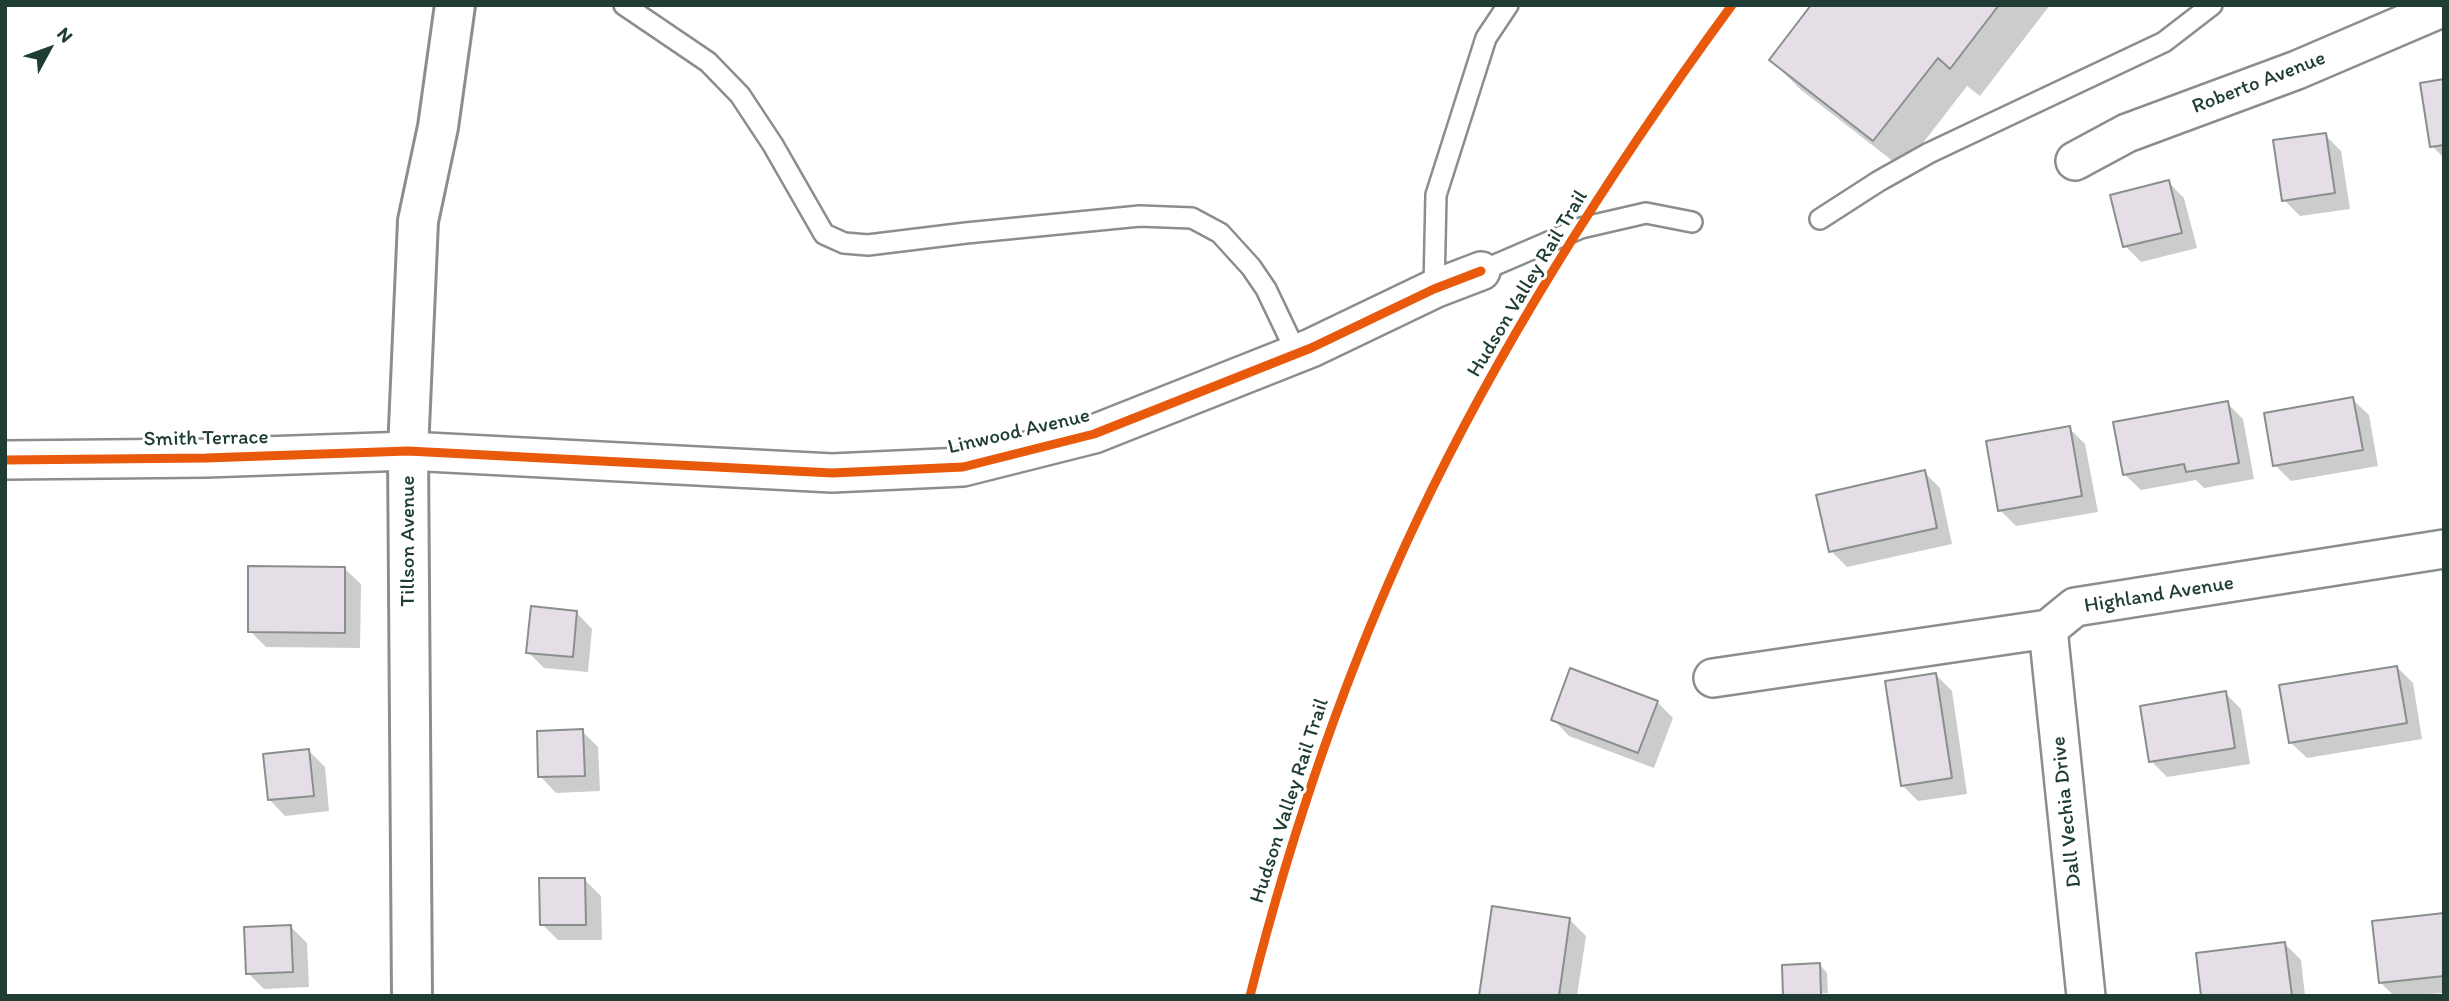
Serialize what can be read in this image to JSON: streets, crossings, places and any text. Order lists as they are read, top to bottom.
{
  "streets": {
    "street": [
      "Roberto Avenue",
      "Linwood Avenue",
      "Smith Terrace",
      "Tillson Avenue",
      "Highland Avenue",
      "Dall Vechia Drive"
    ],
    "cycle path": ["Hudson Valley Rail Trail"]
  },
  "crossings": [
    ["Linwood Avenue", "Smith Terrace"],
    ["Linwood Avenue", "Tillson Avenue"],
    ["Smith Terrace", "Tillson Avenue"],
    ["Highland Avenue", "Dall Vechia Drive"]
  ],
  "north": "top right"
}
